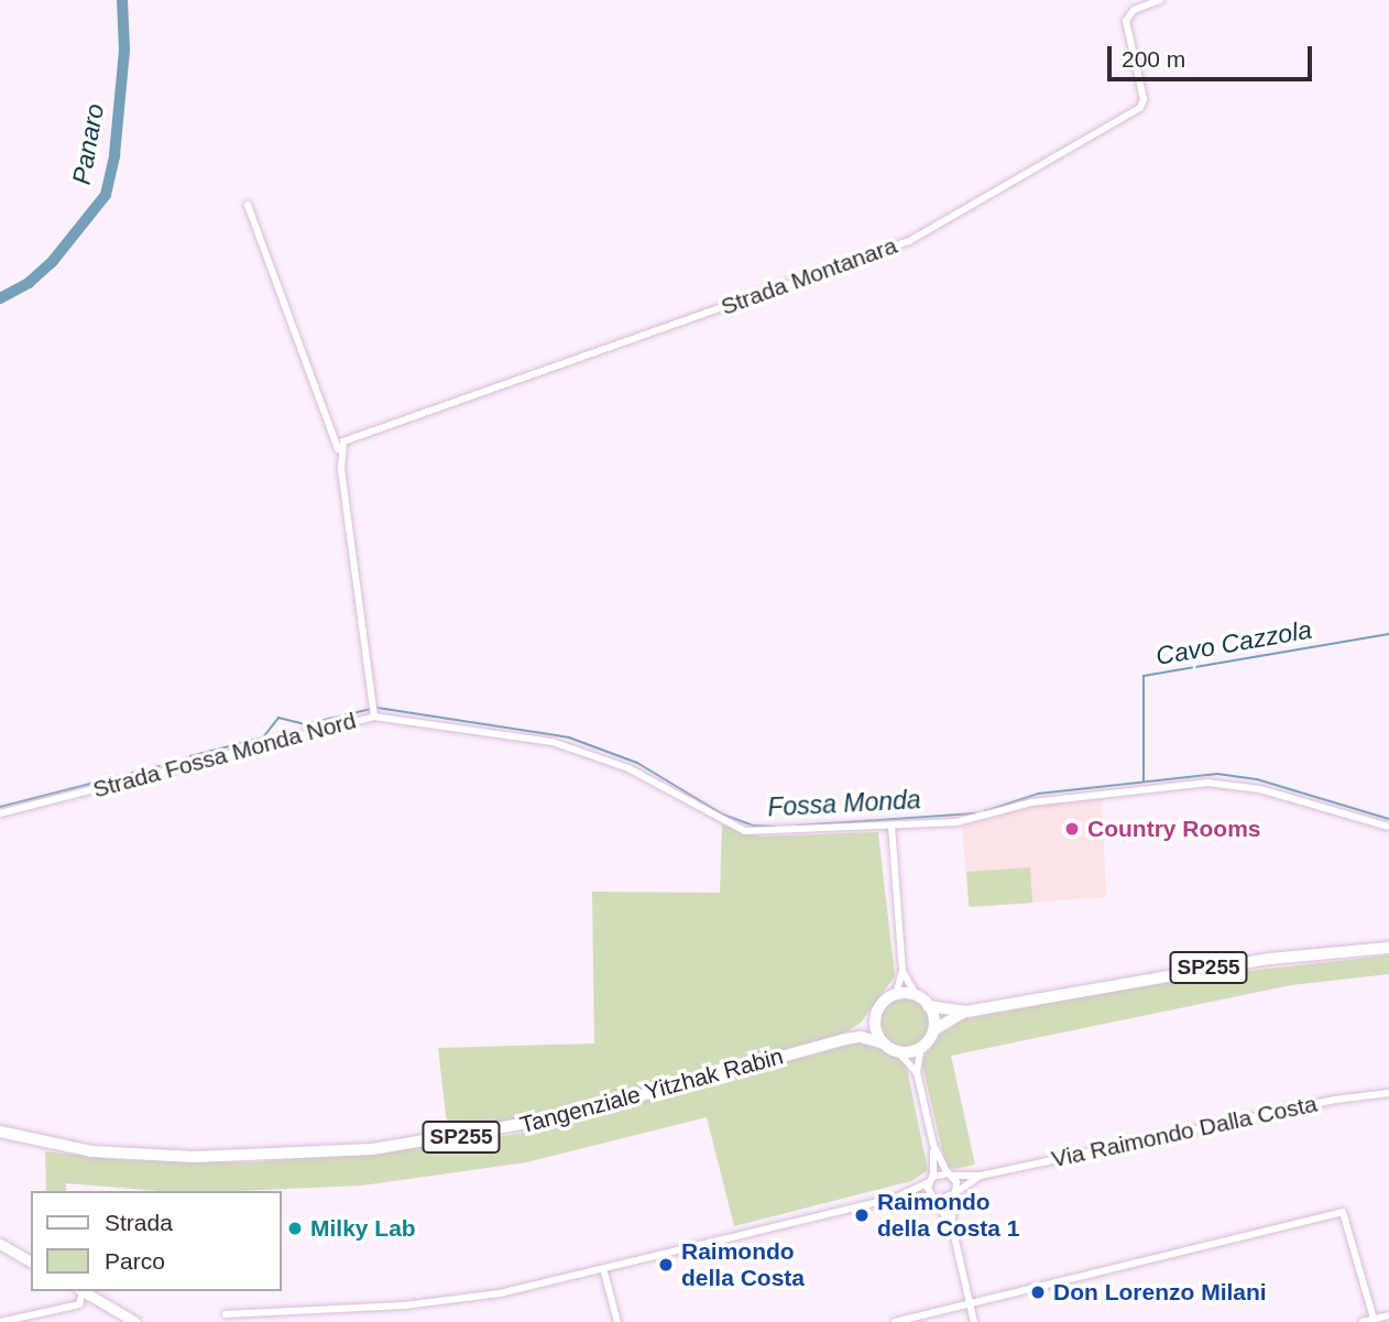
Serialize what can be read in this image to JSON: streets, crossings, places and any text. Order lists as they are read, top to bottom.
{
  "streets": {
    "main road": ["SP255", "Tangenziale Yitzhak Rabin"],
    "street": ["Strada Montanara", "Strada Fossa Monda Nord", "Via Raimondo Dalla Costa"]
  },
  "crossings": [
    ["SP255", "Tangenziale Yitzhak Rabin"]
  ],
  "water": ["Panaro", "Cavo Cazzola", "Fossa Monda"],
  "places": [
    "Country Rooms",
    "Raimondo della Costa 1",
    "Milky Lab",
    "Raimondo della Costa",
    "Don Lorenzo Milani"
  ],
  "legend": ["Strada", "Parco"],
  "scale_bar": "200 m"
}
